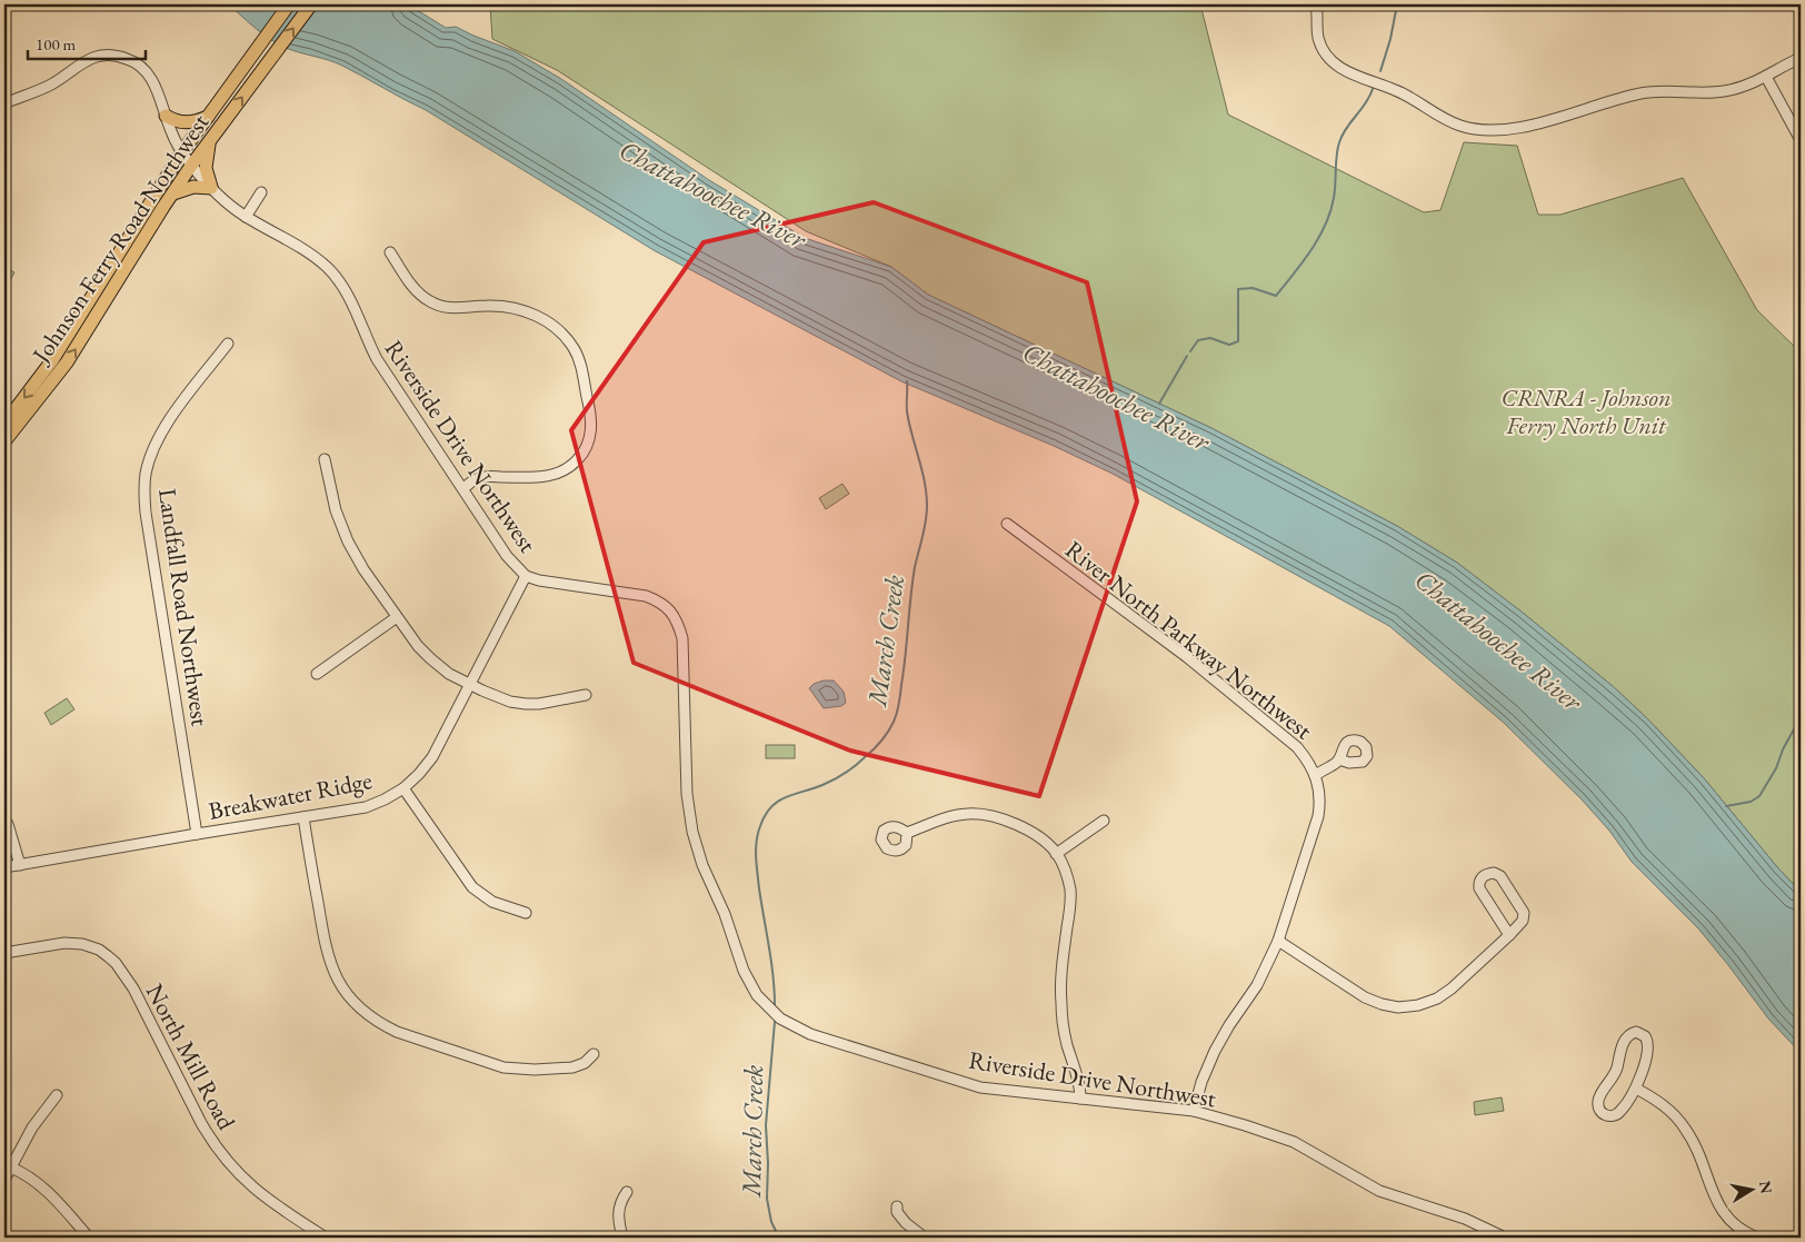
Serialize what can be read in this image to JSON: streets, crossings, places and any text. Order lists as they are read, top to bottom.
{
  "streets": {
    "main road": ["Johnson Ferry Road Northwest"],
    "street": [
      "Riverside Drive Northwest",
      "Landfall Road Northwest",
      "River North Parkway Northwest",
      "Breakwater Ridge",
      "North Mill Road"
    ]
  },
  "crossings": [
    ["Johnson Ferry Road Northwest", "Riverside Drive Northwest"],
    ["Riverside Drive Northwest", "River North Parkway Northwest"],
    ["Riverside Drive Northwest", "Breakwater Ridge"],
    ["Landfall Road Northwest", "Breakwater Ridge"]
  ],
  "water": ["Chattahoochee River", "March Creek"],
  "parks": ["CRNRA - Johnson Ferry North Unit"],
  "scale_bar": "100 m",
  "north": "right"
}
